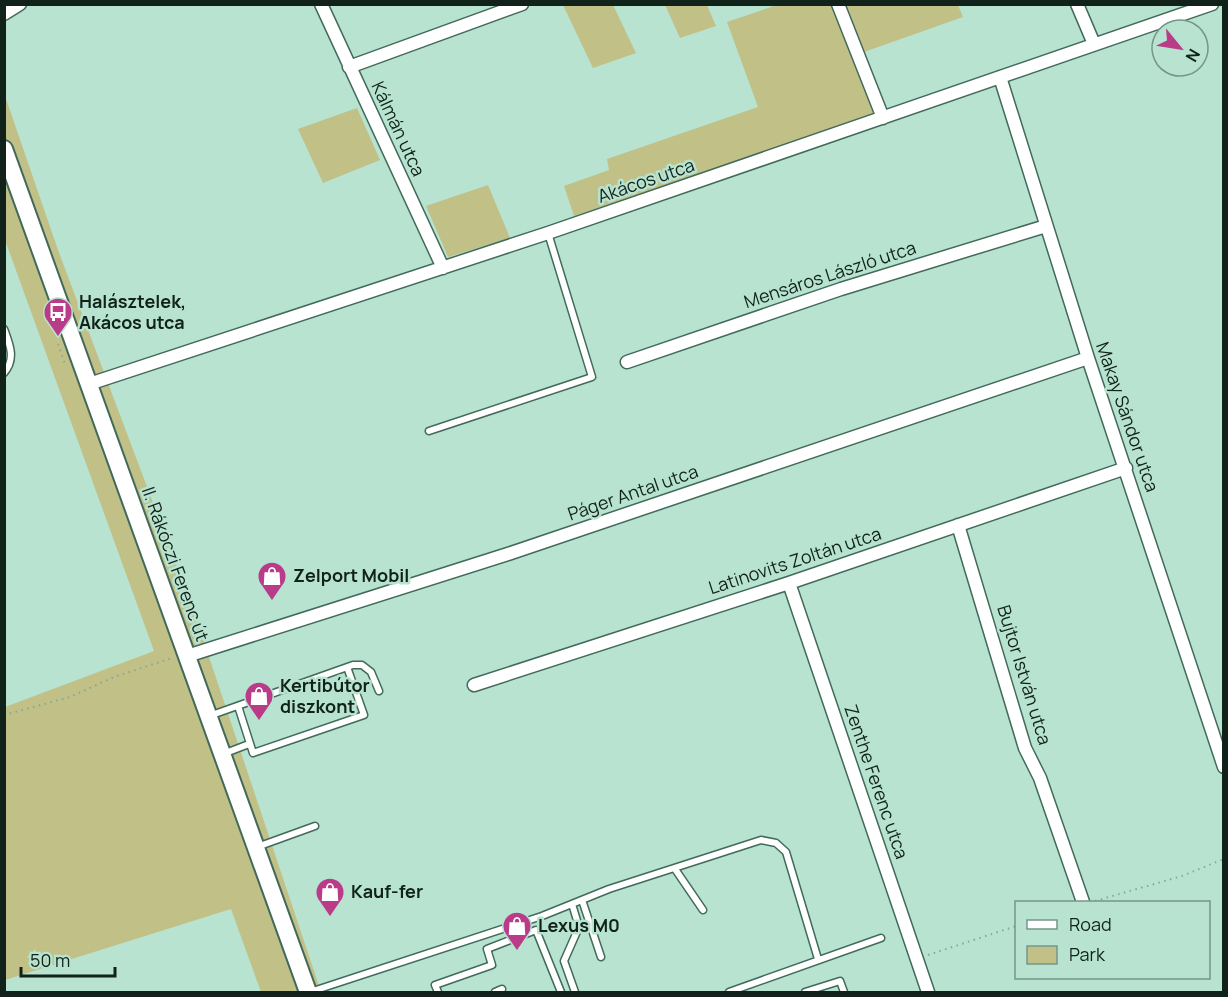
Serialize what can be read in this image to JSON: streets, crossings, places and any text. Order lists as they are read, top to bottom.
{
  "streets": {
    "main road": ["II. Rákóczi Ferenc út"],
    "street": [
      "Kálmán utca",
      "Akácos utca",
      "Mensáros László utca",
      "Makay Sándor utca",
      "Páger Antal utca",
      "Latinovits Zoltán utca",
      "Bujtor István utca",
      "Zenthe Ferenc utca"
    ]
  },
  "crossings": [
    ["Kálmán utca", "Akácos utca"],
    ["Akácos utca", "Makay Sándor utca"],
    ["Akácos utca", "II. Rákóczi Ferenc út"],
    ["Mensáros László utca", "Makay Sándor utca"],
    ["Makay Sándor utca", "Páger Antal utca"],
    ["Makay Sándor utca", "Latinovits Zoltán utca"],
    ["Páger Antal utca", "II. Rákóczi Ferenc út"],
    ["Latinovits Zoltán utca", "Bujtor István utca"],
    ["Latinovits Zoltán utca", "Zenthe Ferenc utca"]
  ],
  "places": {
    "bus stop": ["Halásztelek, Akácos utca"],
    "shop": [
      "Zelport Mobil",
      "Kertibútor diszkont",
      "Kauf-fer",
      "Lexus M0"
    ]
  },
  "legend": ["Road", "Park"],
  "scale_bar": "50 m",
  "north": "bottom right"
}
